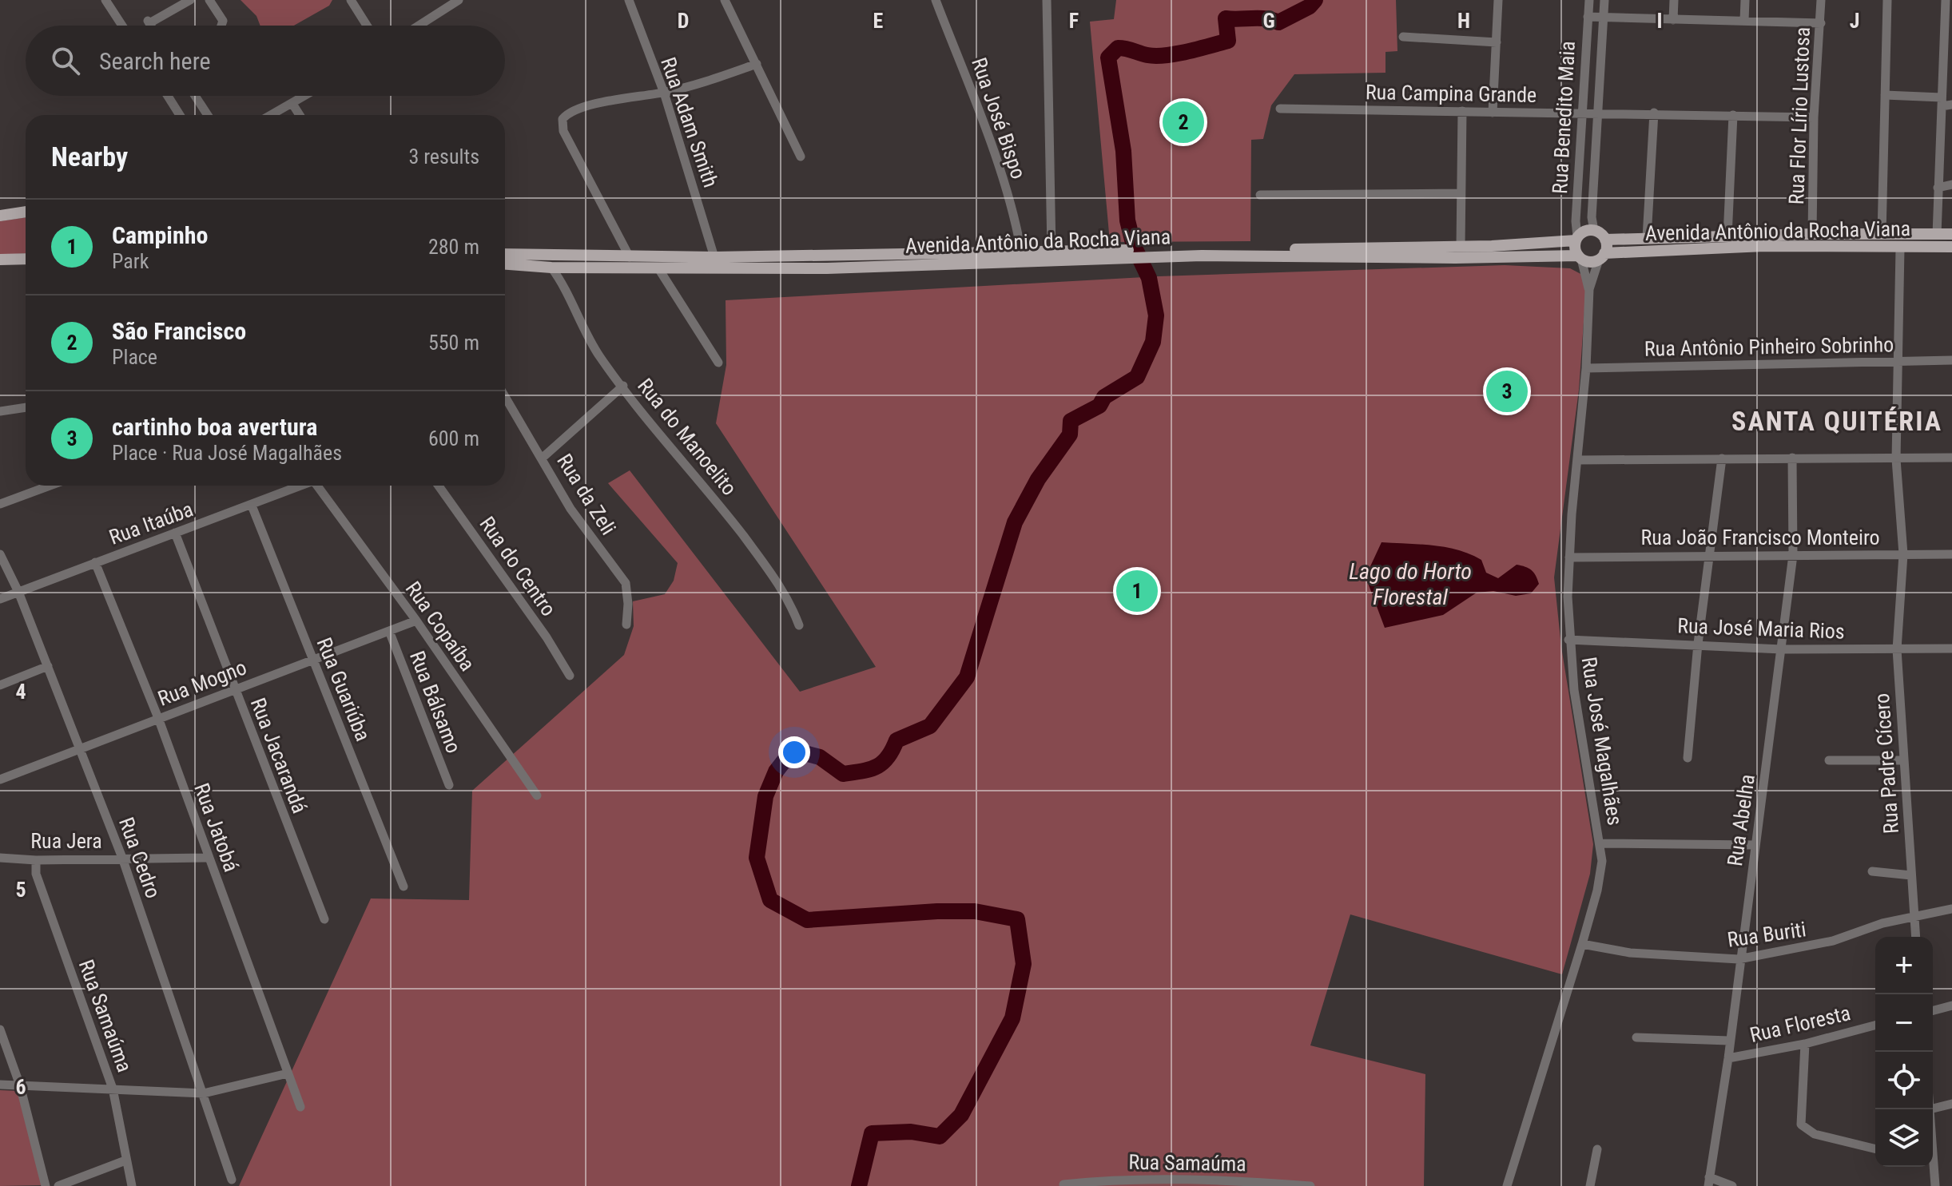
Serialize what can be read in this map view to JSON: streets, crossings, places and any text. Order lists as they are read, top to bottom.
{
  "streets": {
    "main road": ["Avenida Antônio da Rocha Viana"],
    "street": [
      "Rua Campina Grande",
      "Rua Flor Lírio Lustosa",
      "Rua Benedito Maia",
      "Rua José Bispo",
      "Rua Adam Smith",
      "Rua Antônio Pinheiro Sobrinho",
      "Rua do Manoelito",
      "Rua da Zeli",
      "Rua Itaúba",
      "Rua João Francisco Monteiro",
      "Rua do Centro",
      "Rua Copaíba",
      "Rua José Maria Rios",
      "Rua Mogno",
      "Rua Guariúba",
      "Rua Bálsamo",
      "Rua José Magalhães",
      "Rua Jacarandá",
      "Rua Padre Cícero",
      "Rua Abelha",
      "Rua Jatobá",
      "Rua Jera",
      "Rua Cedro",
      "Rua Buriti",
      "Rua Samaúma",
      "Rua Floresta"
    ]
  },
  "crossings": [
    ["Rua Campina Grande", "Rua Flor Lírio Lustosa"],
    ["Rua Campina Grande", "Rua Benedito Maia"],
    ["Rua Flor Lírio Lustosa", "Avenida Antônio da Rocha Viana"],
    ["Rua Benedito Maia", "Avenida Antônio da Rocha Viana"],
    ["Rua Benedito Maia", "Rua José Magalhães"],
    ["Rua José Bispo", "Avenida Antônio da Rocha Viana"],
    ["Rua Adam Smith", "Avenida Antônio da Rocha Viana"],
    ["Avenida Antônio da Rocha Viana", "Rua do Manoelito"],
    ["Avenida Antônio da Rocha Viana", "Rua José Magalhães"],
    ["Avenida Antônio da Rocha Viana", "Rua Padre Cícero"],
    ["Rua Antônio Pinheiro Sobrinho", "Rua José Magalhães"],
    ["Rua Antônio Pinheiro Sobrinho", "Rua Padre Cícero"],
    ["Rua Itaúba", "Rua Guariúba"],
    ["Rua Itaúba", "Rua Jacarandá"],
    ["Rua Itaúba", "Rua Jatobá"],
    ["Rua Itaúba", "Rua Cedro"],
    ["Rua João Francisco Monteiro", "Rua José Magalhães"],
    ["Rua João Francisco Monteiro", "Rua Padre Cícero"],
    ["Rua João Francisco Monteiro", "Rua Abelha"],
    ["Rua Copaíba", "Rua Mogno"],
    ["Rua José Maria Rios", "Rua José Magalhães"],
    ["Rua José Maria Rios", "Rua Padre Cícero"],
    ["Rua José Maria Rios", "Rua Abelha"],
    ["Rua Mogno", "Rua Guariúba"],
    ["Rua Mogno", "Rua Bálsamo"],
    ["Rua Mogno", "Rua Jacarandá"],
    ["Rua Mogno", "Rua Jatobá"],
    ["Rua Mogno", "Rua Cedro"],
    ["Rua José Magalhães", "Rua Buriti"],
    ["Rua Padre Cícero", "Rua Buriti"],
    ["Rua Abelha", "Rua Buriti"],
    ["Rua Abelha", "Rua Floresta"],
    ["Rua Jatobá", "Rua Jera"],
    ["Rua Jera", "Rua Cedro"],
    ["Rua Jera", "Rua Samaúma"]
  ],
  "districts": ["SANTA QUITÉRIA"],
  "water": ["Lago do Horto Florestal"],
  "page": {
    "search": "Search here",
    "pins": ["2", "3", "1"],
    "heading": ["Nearby", "3 results"],
    "list": [
      {
        "mark": "1",
        "name": "Campinho",
        "note": "Park",
        "value": "280 m"
      },
      {
        "mark": "2",
        "name": "São Francisco",
        "note": "Place",
        "value": "550 m"
      },
      {
        "mark": "3",
        "name": "cartinho boa avertura",
        "note": "Place · Rua José Magalhães",
        "value": "600 m"
      }
    ],
    "map_buttons": ["+", "−"]
  },
  "grid": {
    "columns": [
      "D",
      "E",
      "F",
      "G",
      "H",
      "I",
      "J"
    ],
    "rows": ["4", "5", "6"]
  }
}
